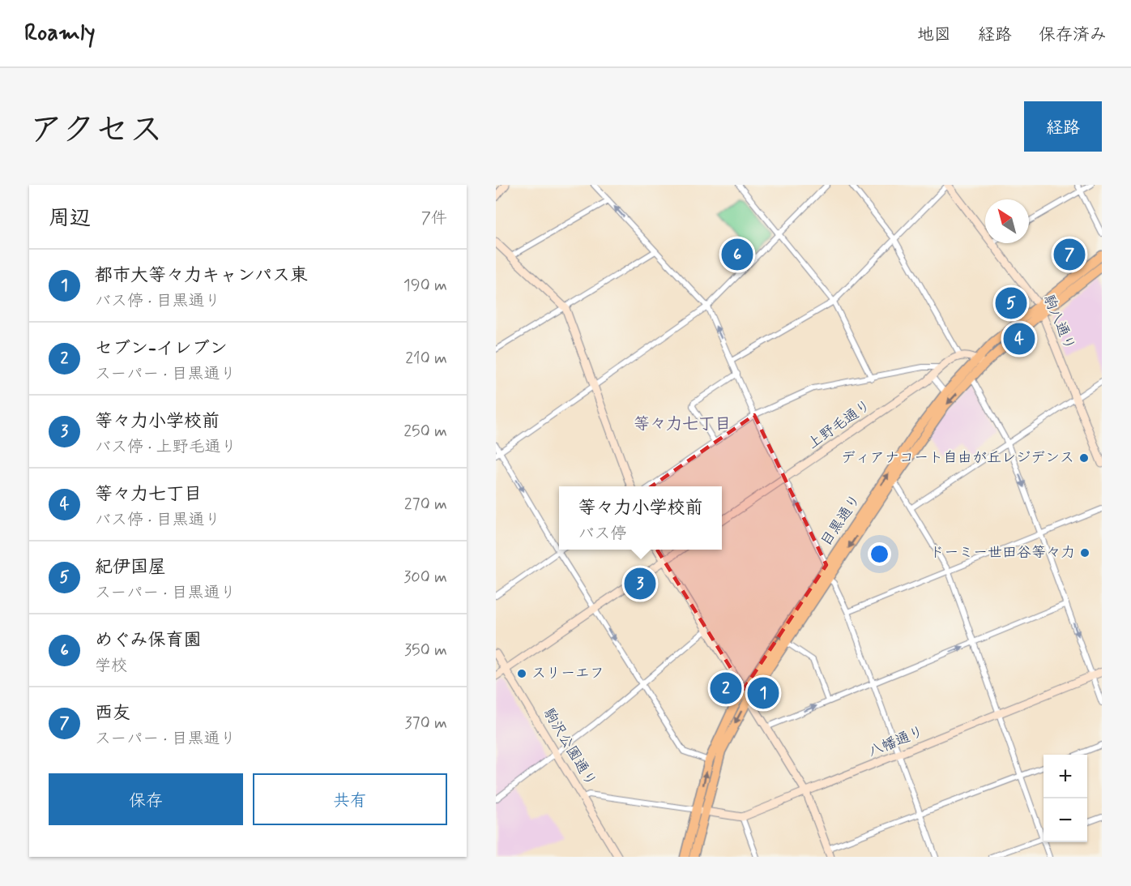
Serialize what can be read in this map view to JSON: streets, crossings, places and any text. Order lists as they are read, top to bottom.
{
  "streets": {
    "main road": ["目黒通り"],
    "street": [
      "駒八通り",
      "上野毛通り",
      "八幡通り",
      "駒沢公園通り"
    ]
  },
  "crossings": [
    ["駒八通り", "目黒通り"]
  ],
  "districts": ["等々力七丁目"],
  "places": ["ディアナコート自由が丘レジデンス", "ドーミー世田谷等々力", "スリーエフ"],
  "north": "top left",
  "page": {
    "header": "Roamly",
    "nav": ["地図", "経路", "保存済み"],
    "title": "アクセス",
    "buttons": [
      "経路",
      ["保存", "共有"]
    ],
    "heading": ["周辺", "7件"],
    "pins": [
      "6",
      "7",
      "5",
      "4",
      "3",
      "2",
      "1"
    ],
    "list": [
      {
        "mark": "1",
        "name": "都市大等々力キャンパス東",
        "note": "バス停 · 目黒通り",
        "value": "190 m"
      },
      {
        "mark": "2",
        "name": "セブン-イレブン",
        "note": "スーパー · 目黒通り",
        "value": "210 m"
      },
      {
        "mark": "3",
        "name": "等々力小学校前",
        "note": "バス停 · 上野毛通り",
        "value": "250 m"
      },
      {
        "mark": "4",
        "name": "等々力七丁目",
        "note": "バス停 · 目黒通り",
        "value": "270 m"
      },
      {
        "mark": "5",
        "name": "紀伊国屋",
        "note": "スーパー · 目黒通り",
        "value": "300 m"
      },
      {
        "mark": "6",
        "name": "めぐみ保育園",
        "note": "学校",
        "value": "350 m"
      },
      {
        "mark": "7",
        "name": "西友",
        "note": "スーパー · 目黒通り",
        "value": "370 m"
      }
    ],
    "popup": ["等々力小学校前", "バス停"],
    "map_buttons": ["+", "−"]
  }
}
